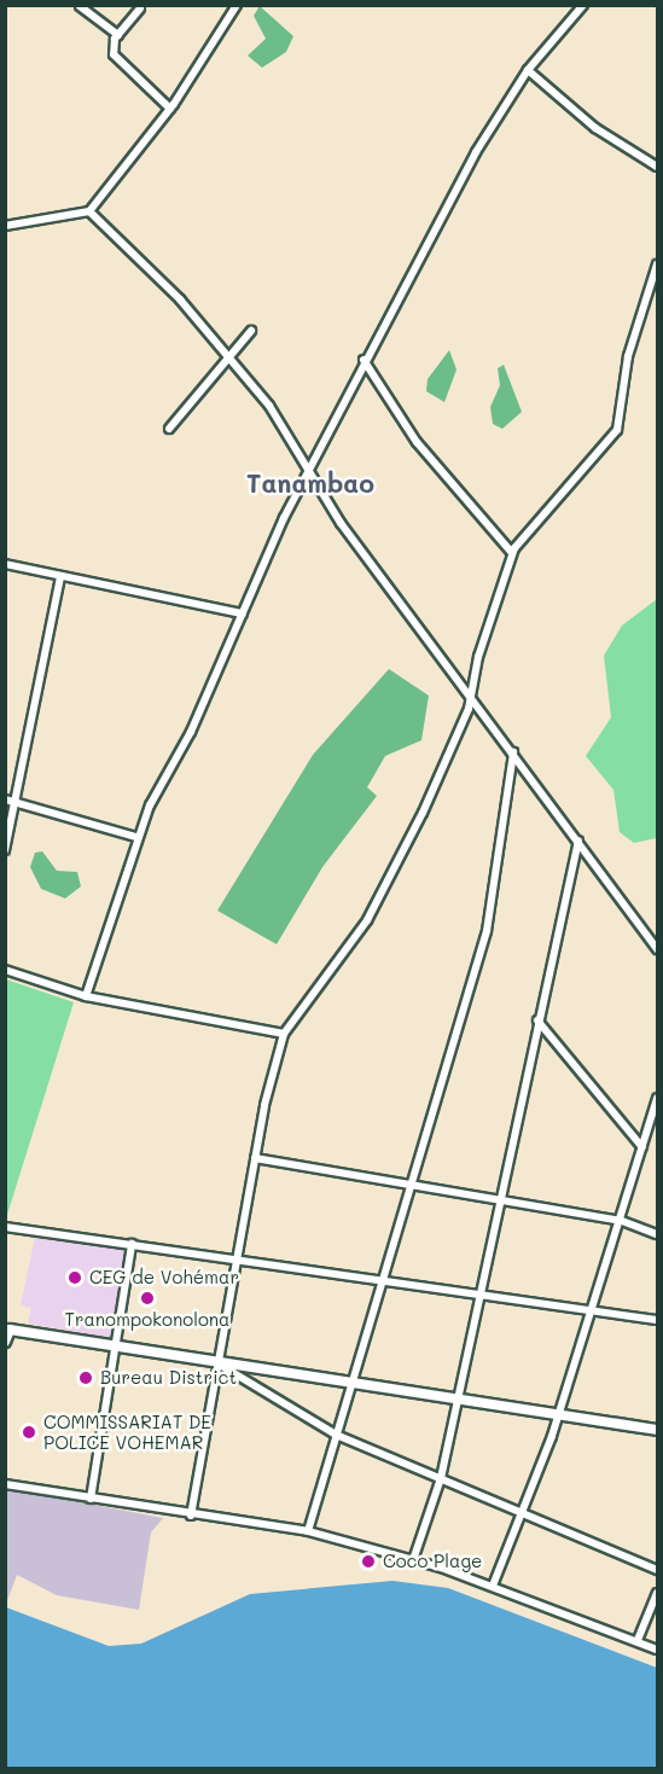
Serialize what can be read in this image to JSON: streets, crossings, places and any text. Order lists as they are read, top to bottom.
{
  "districts": ["Tanambao"],
  "places": [
    "CEG de Vohémar",
    "Tranompokonolona",
    "Bureau District",
    "COMMISSARIAT DE POLICE VOHEMAR",
    "Coco Plage"
  ]
}
